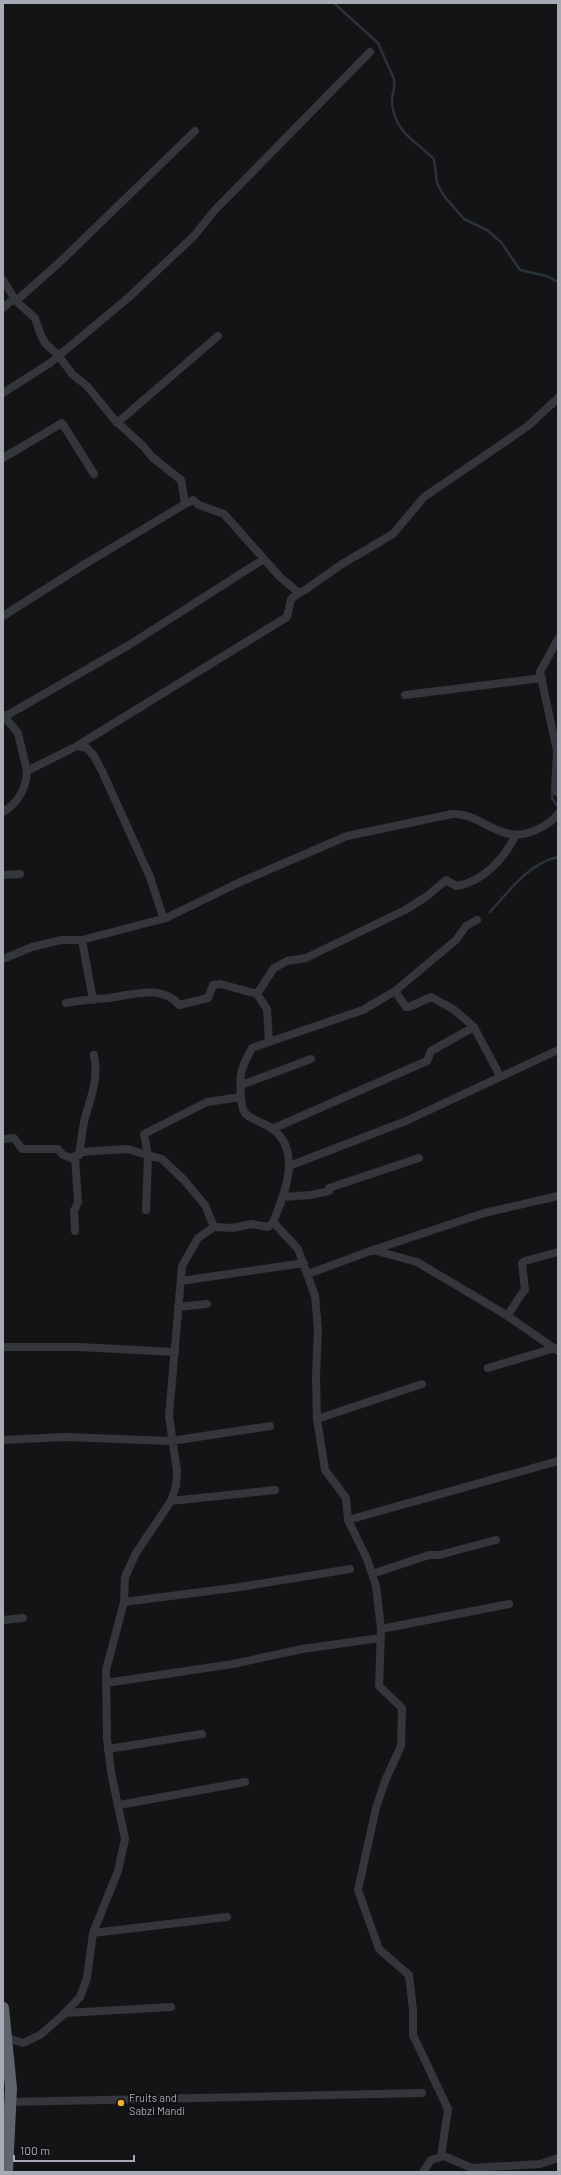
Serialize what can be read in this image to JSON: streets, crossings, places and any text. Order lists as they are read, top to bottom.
{
  "places": ["Fruits and Sabzi Mandi"],
  "scale_bar": "100 m"
}
